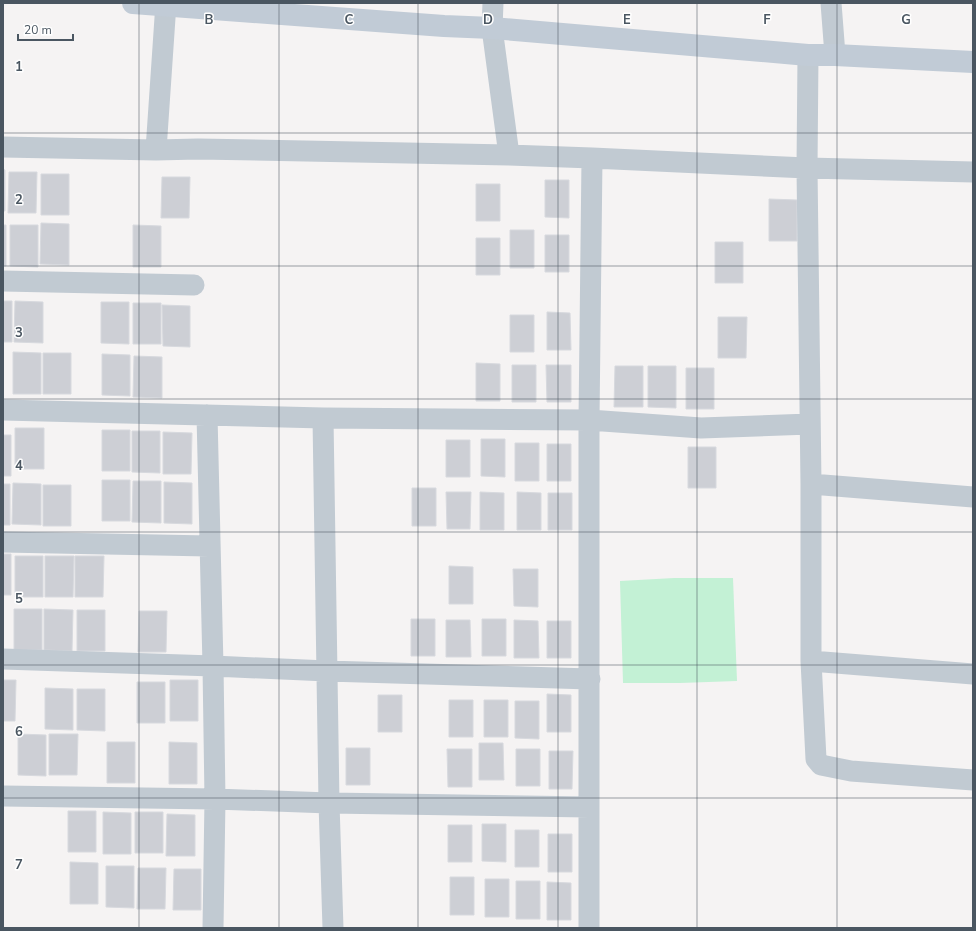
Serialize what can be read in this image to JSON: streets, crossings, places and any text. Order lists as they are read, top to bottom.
{
  "scale_bar": "20 m",
  "grid": {
    "columns": [
      "B",
      "C",
      "D",
      "E",
      "F",
      "G"
    ],
    "rows": [
      "1",
      "2",
      "3",
      "4",
      "5",
      "6",
      "7"
    ]
  }
}
